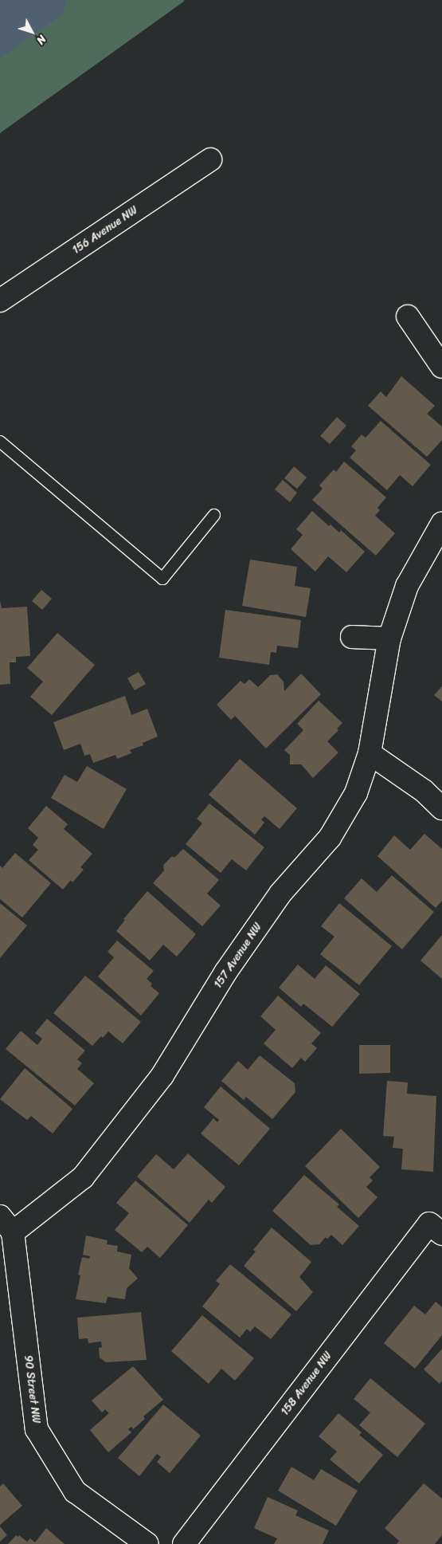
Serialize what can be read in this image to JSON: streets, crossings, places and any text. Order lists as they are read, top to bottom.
{
  "streets": {
    "street": [
      "156 Avenue NW",
      "157 Avenue NW",
      "158 Avenue NW",
      "90 Street NW"
    ]
  },
  "crossings": [
    ["157 Avenue NW", "90 Street NW"]
  ],
  "north": "bottom right"
}
